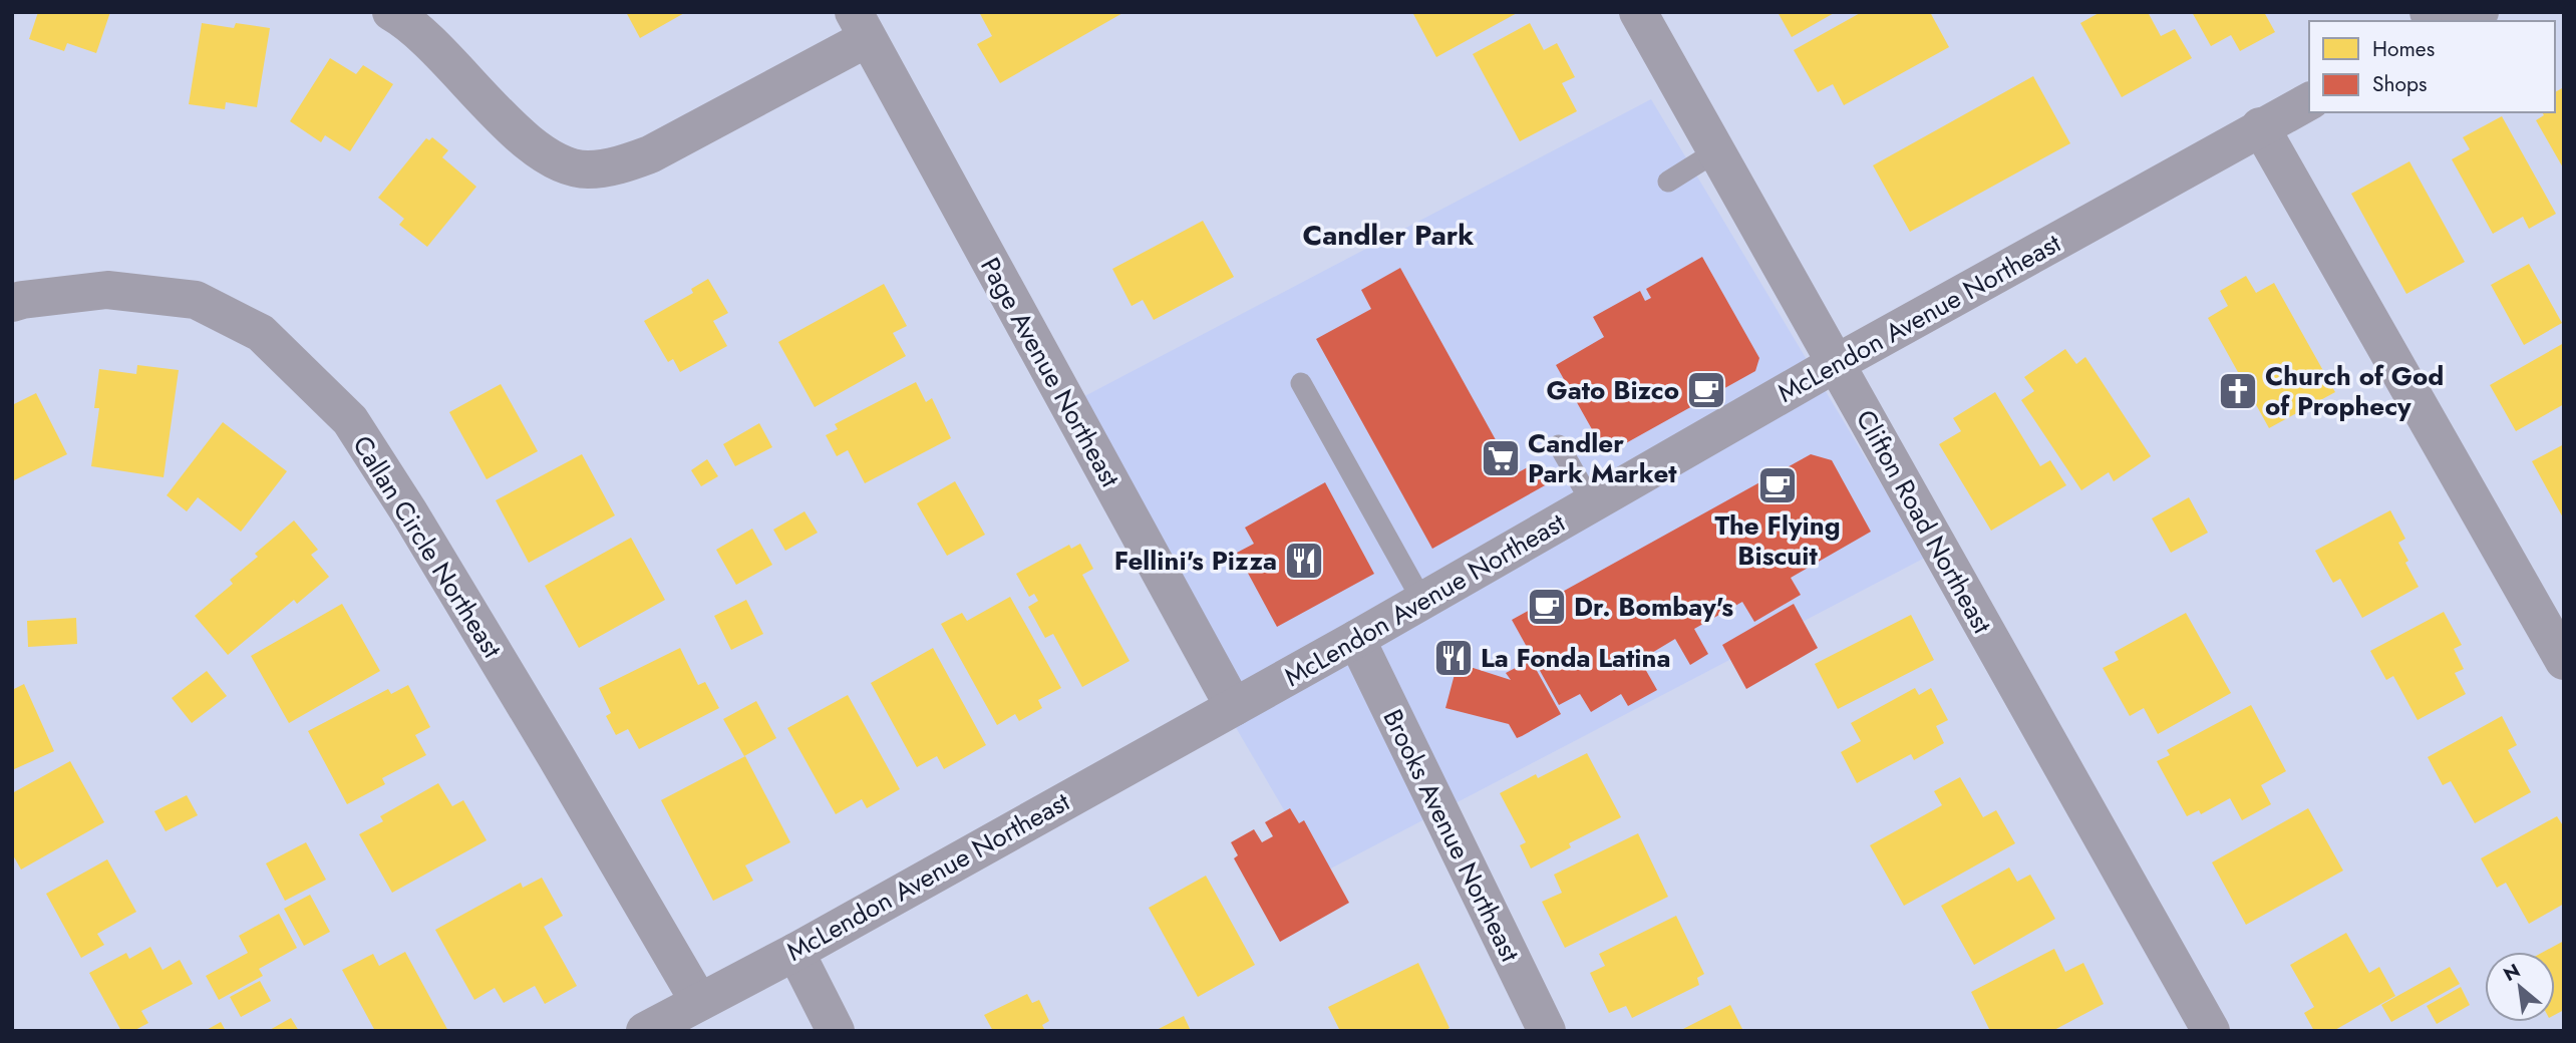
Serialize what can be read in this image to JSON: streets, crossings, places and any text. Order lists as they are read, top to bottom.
{
  "streets": {
    "street": [
      "McLendon Avenue Northeast",
      "Page Avenue Northeast",
      "Clifton Road Northeast",
      "Callan Circle Northeast",
      "Brooks Avenue Northeast"
    ]
  },
  "crossings": [
    ["McLendon Avenue Northeast", "Page Avenue Northeast"],
    ["McLendon Avenue Northeast", "Clifton Road Northeast"],
    ["McLendon Avenue Northeast", "Callan Circle Northeast"],
    ["McLendon Avenue Northeast", "Brooks Avenue Northeast"]
  ],
  "districts": ["Candler Park"],
  "places": {
    "cafe": ["Gato Bizco", "The Flying Biscuit", "Dr. Bombay's"],
    "church": ["Church of God of Prophecy"],
    "supermarket": ["Candler Park Market"],
    "restaurant": ["Fellini's Pizza", "La Fonda Latina"]
  },
  "legend": ["Homes", "Shops"],
  "north": "top left"
}
